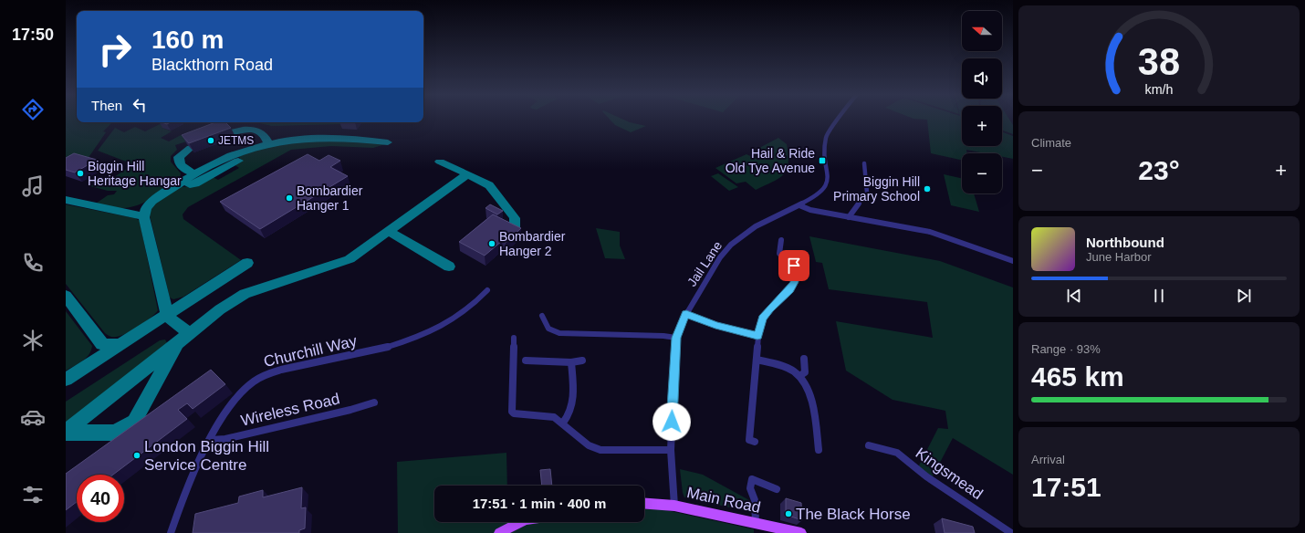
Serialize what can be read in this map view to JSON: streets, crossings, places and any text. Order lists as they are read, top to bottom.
{
  "streets": {
    "main road": ["Main Road"],
    "street": [
      "Jail Lane",
      "Churchill Way",
      "Wireless Road",
      "Kingsmead"
    ]
  },
  "crossings": [
    ["Jail Lane", "Main Road"],
    ["Churchill Way", "Wireless Road"]
  ],
  "places": {
    "other": [
      "JETMS",
      "Biggin Hill Heritage Hangar",
      "Biggin Hill Primary School",
      "Bombardier Hanger 1",
      "Bombardier Hanger 2",
      "London Biggin Hill Service Centre",
      "The Black Horse"
    ],
    "transit": ["Hail & Ride Old Tye Avenue"]
  },
  "north": "left",
  "page": {
    "tabs": "17:50",
    "map_buttons": ["+", "−"],
    "turn": ["160 m", "Blackthorn Road"],
    "then": "Then",
    "tile": [
      "Climate",
      ["Range · 93%", "465 km"],
      ["Arrival", "17:51"]
    ],
    "heat": ["−", "23°", "+"],
    "song": ["Northbound", "June Harbor"],
    "limit": "40",
    "trip": "17:51 · 1 min · 400 m",
    "gauge": ["38", "km/h"]
  }
}
